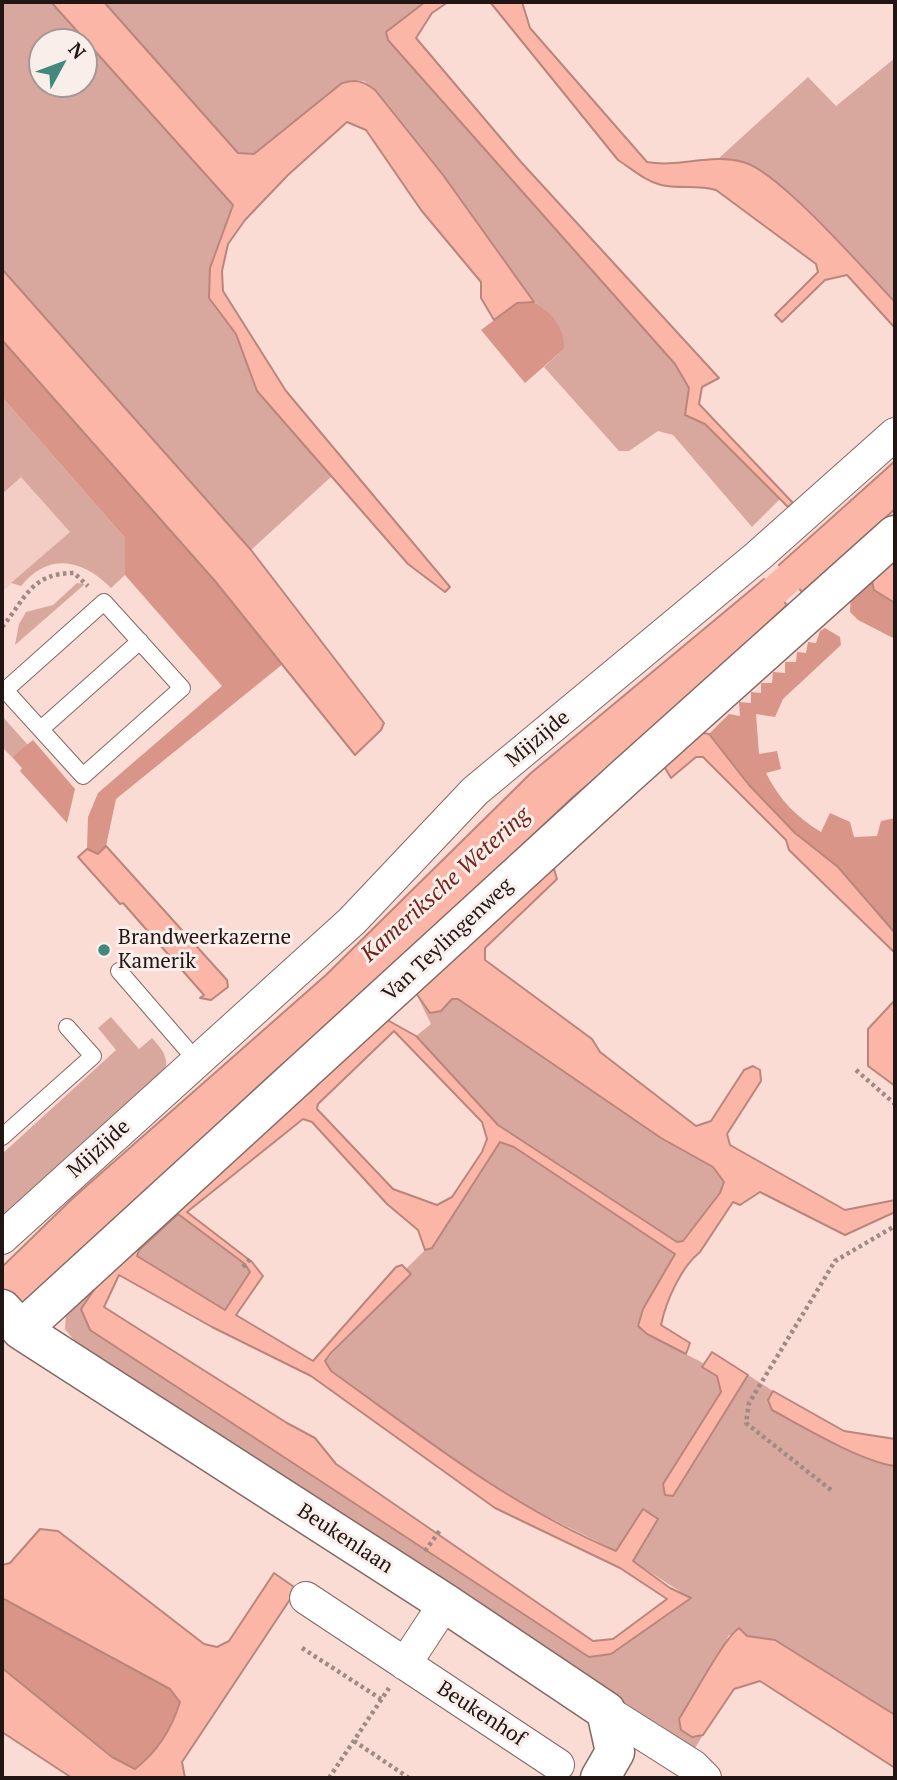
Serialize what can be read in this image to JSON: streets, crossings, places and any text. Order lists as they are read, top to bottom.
{
  "streets": {
    "street": [
      "Mijzijde",
      "Van Teylingenweg",
      "Beukenlaan",
      "Beukenhof"
    ]
  },
  "crossings": [
    ["Van Teylingenweg", "Beukenlaan"]
  ],
  "water": ["Kameriksche Wetering"],
  "places": ["Brandweerkazerne Kamerik"],
  "north": "top right"
}
